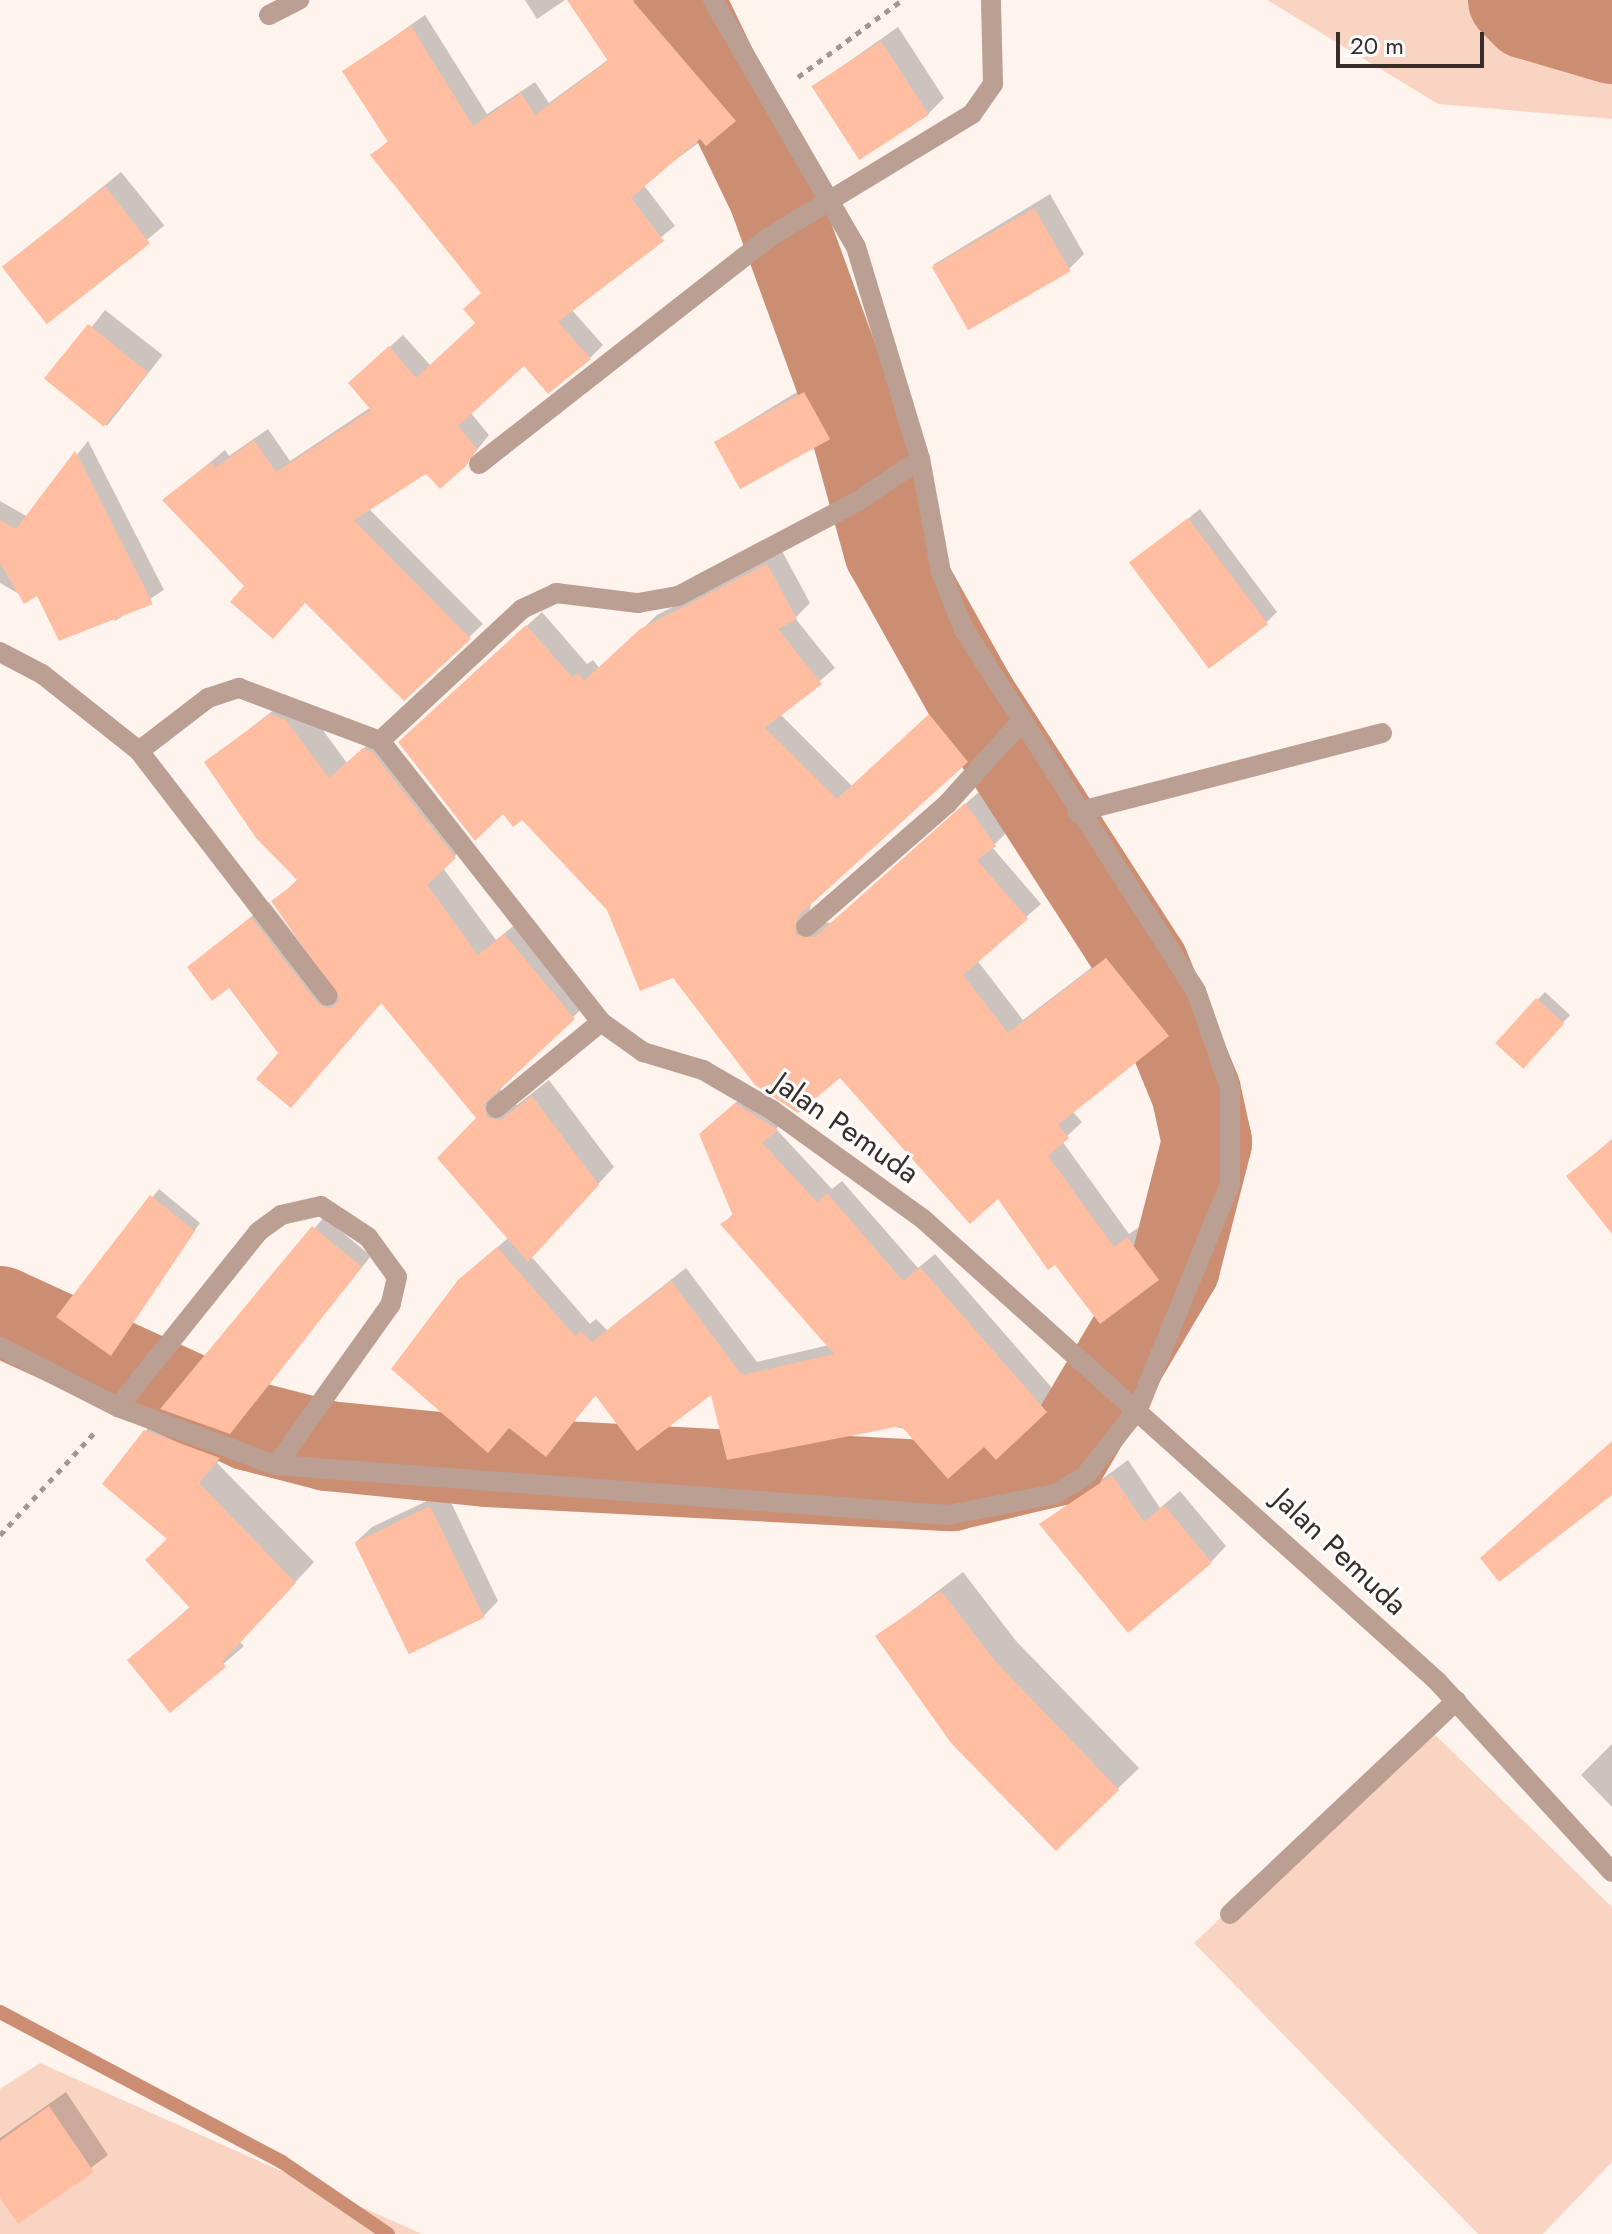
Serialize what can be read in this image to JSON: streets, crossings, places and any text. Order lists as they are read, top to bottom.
{
  "streets": {
    "street": ["Jalan Pemuda"]
  },
  "scale_bar": "20 m"
}
